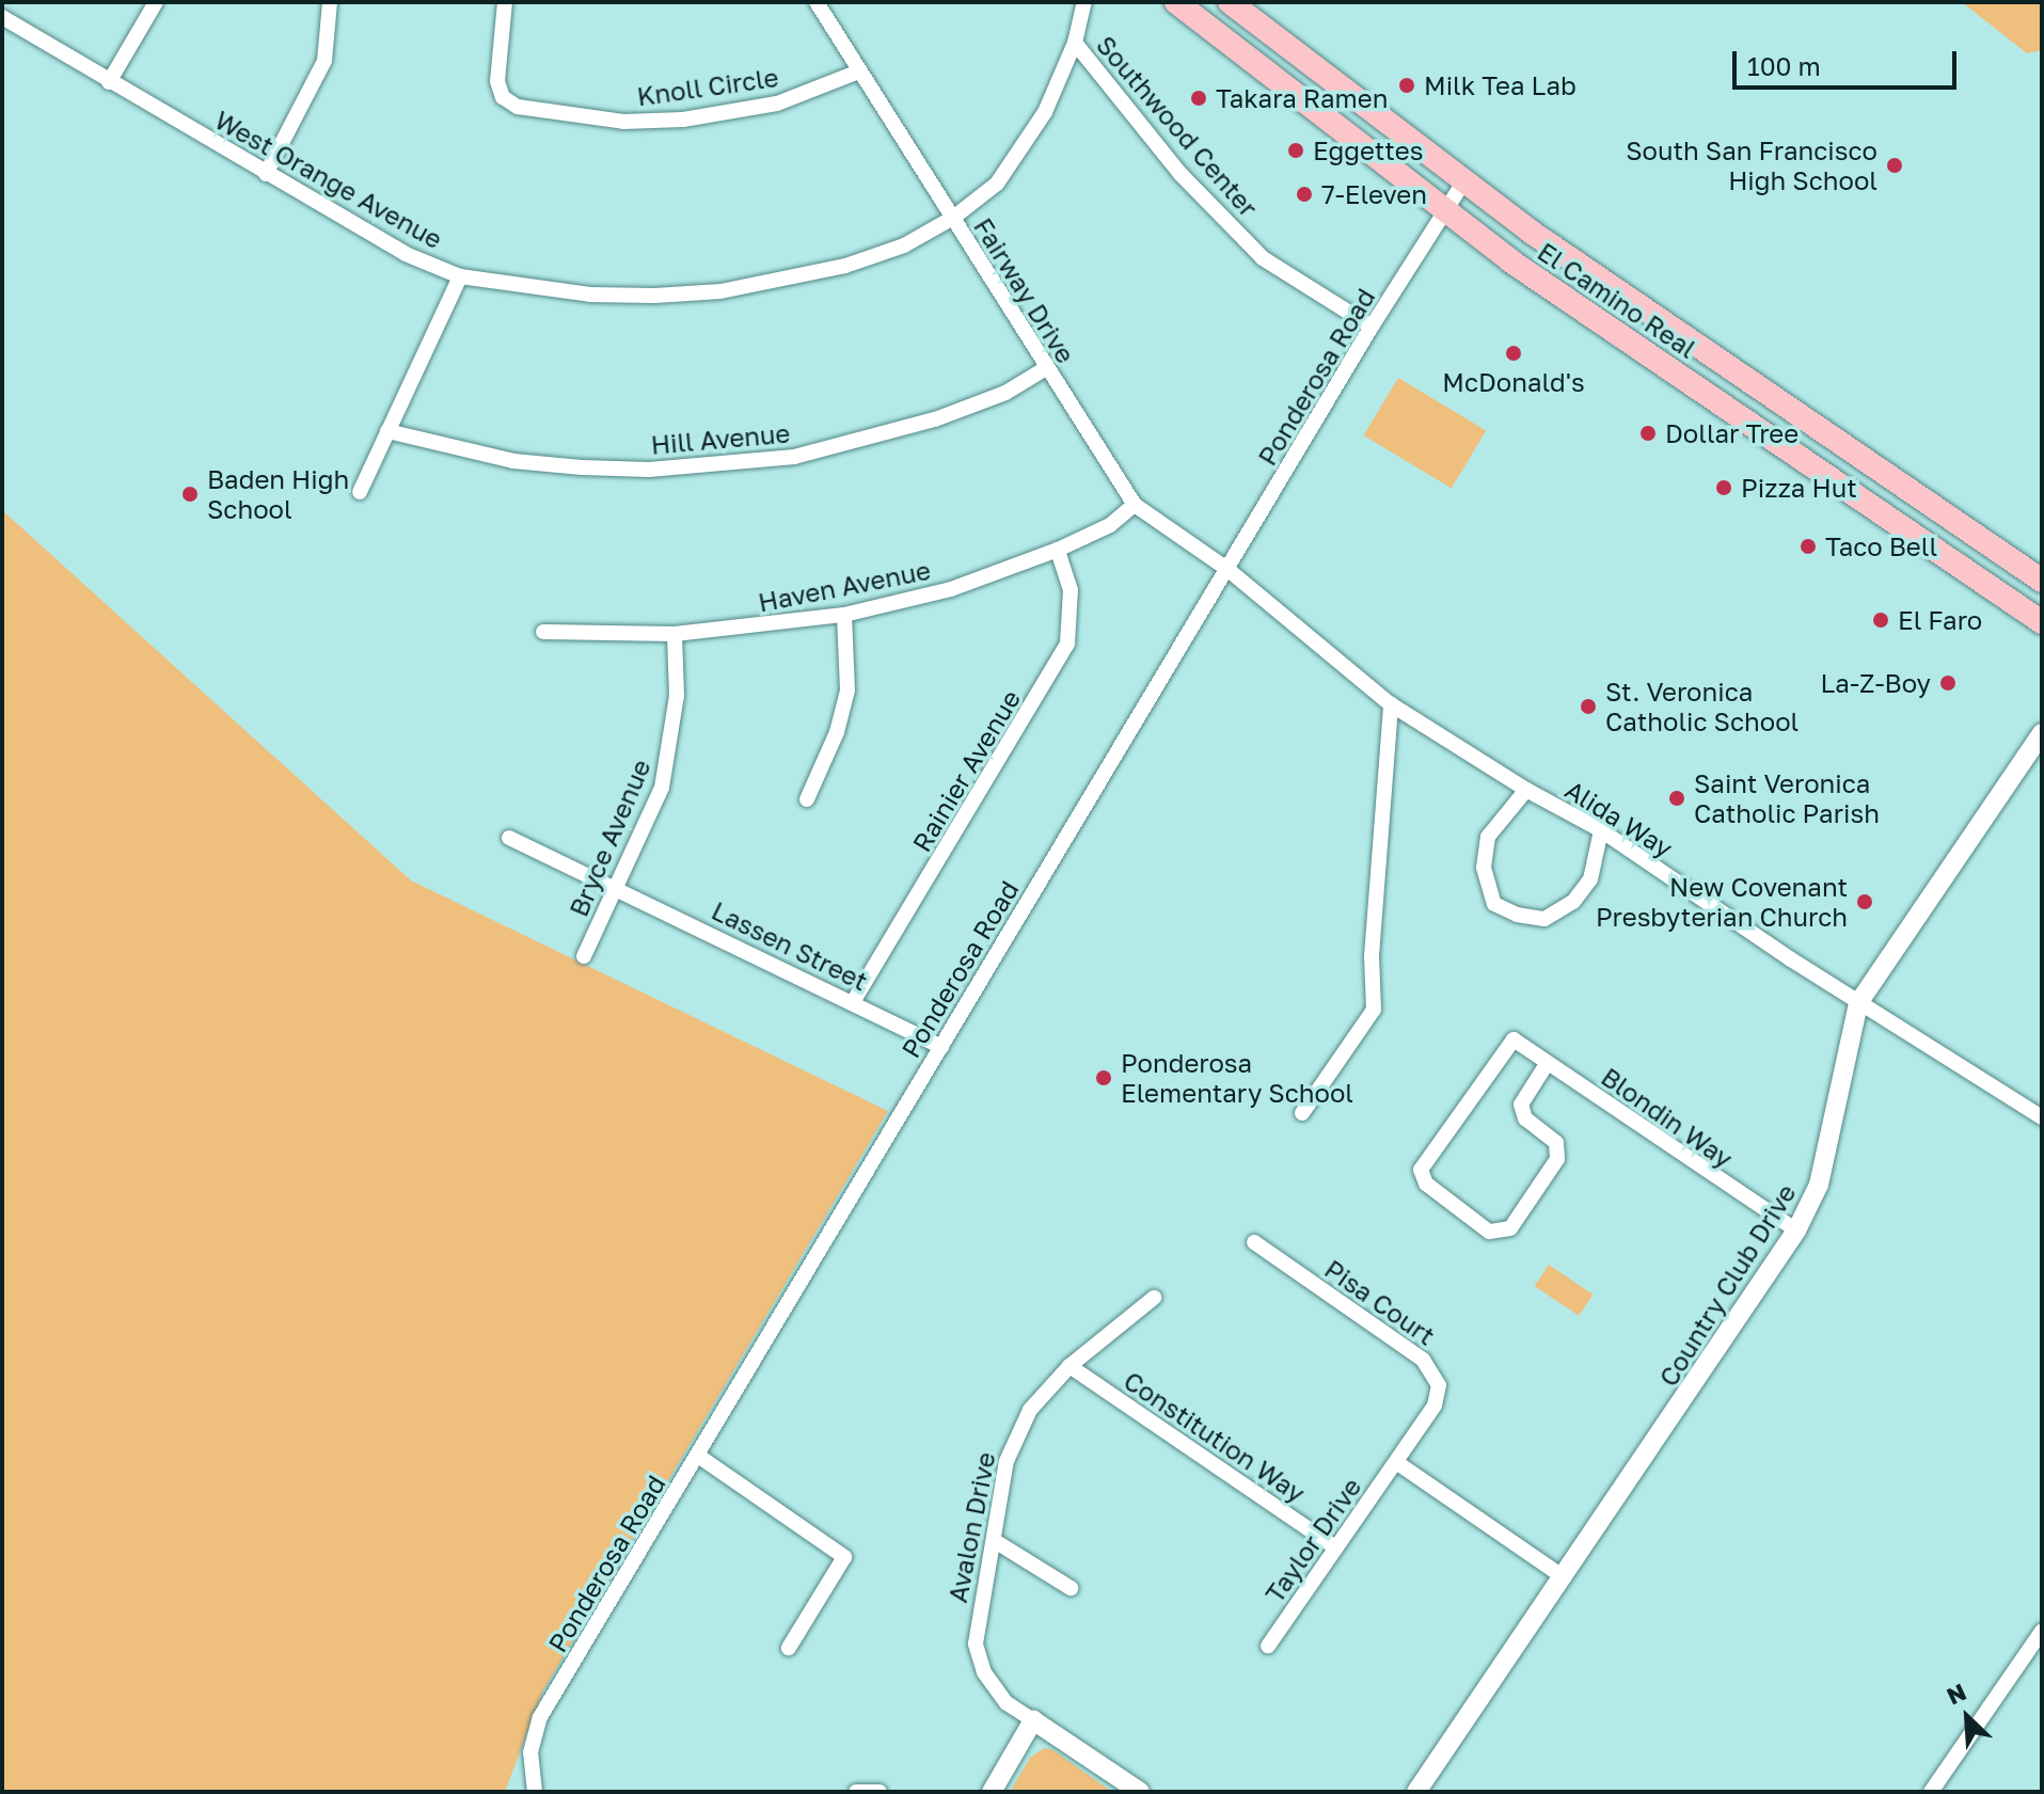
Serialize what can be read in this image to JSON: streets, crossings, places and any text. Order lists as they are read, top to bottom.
{
  "streets": {
    "main road": ["El Camino Real"],
    "street": [
      "Knoll Circle",
      "Southwood Center",
      "West Orange Avenue",
      "Fairway Drive",
      "Ponderosa Road",
      "Hill Avenue",
      "Haven Avenue",
      "Rainier Avenue",
      "Alida Way",
      "Bryce Avenue",
      "Lassen Street",
      "Blondin Way",
      "Country Club Drive",
      "Pisa Court",
      "Constitution Way",
      "Avalon Drive",
      "Taylor Drive"
    ]
  },
  "crossings": [
    ["Knoll Circle", "Fairway Drive"],
    ["Southwood Center", "West Orange Avenue"],
    ["Southwood Center", "Ponderosa Road"],
    ["West Orange Avenue", "Fairway Drive"],
    ["Fairway Drive", "Ponderosa Road"],
    ["Fairway Drive", "Hill Avenue"],
    ["Fairway Drive", "Haven Avenue"],
    ["Fairway Drive", "Alida Way"],
    ["El Camino Real", "Ponderosa Road"],
    ["Ponderosa Road", "Alida Way"],
    ["Ponderosa Road", "Lassen Street"],
    ["Haven Avenue", "Rainier Avenue"],
    ["Haven Avenue", "Bryce Avenue"],
    ["Rainier Avenue", "Lassen Street"],
    ["Alida Way", "Country Club Drive"],
    ["Bryce Avenue", "Lassen Street"],
    ["Blondin Way", "Country Club Drive"],
    ["Pisa Court", "Taylor Drive"],
    ["Constitution Way", "Avalon Drive"],
    ["Constitution Way", "Taylor Drive"]
  ],
  "places": [
    "Milk Tea Lab",
    "Takara Ramen",
    "Eggettes",
    "South San Francisco High School",
    "7-Eleven",
    "McDonald's",
    "Dollar Tree",
    "Pizza Hut",
    "Baden High School",
    "Taco Bell",
    "El Faro",
    "La-Z-Boy",
    "St. Veronica Catholic School",
    "Saint Veronica Catholic Parish",
    "New Covenant Presbyterian Church",
    "Ponderosa Elementary School"
  ],
  "scale_bar": "100 m",
  "north": "top left"
}
